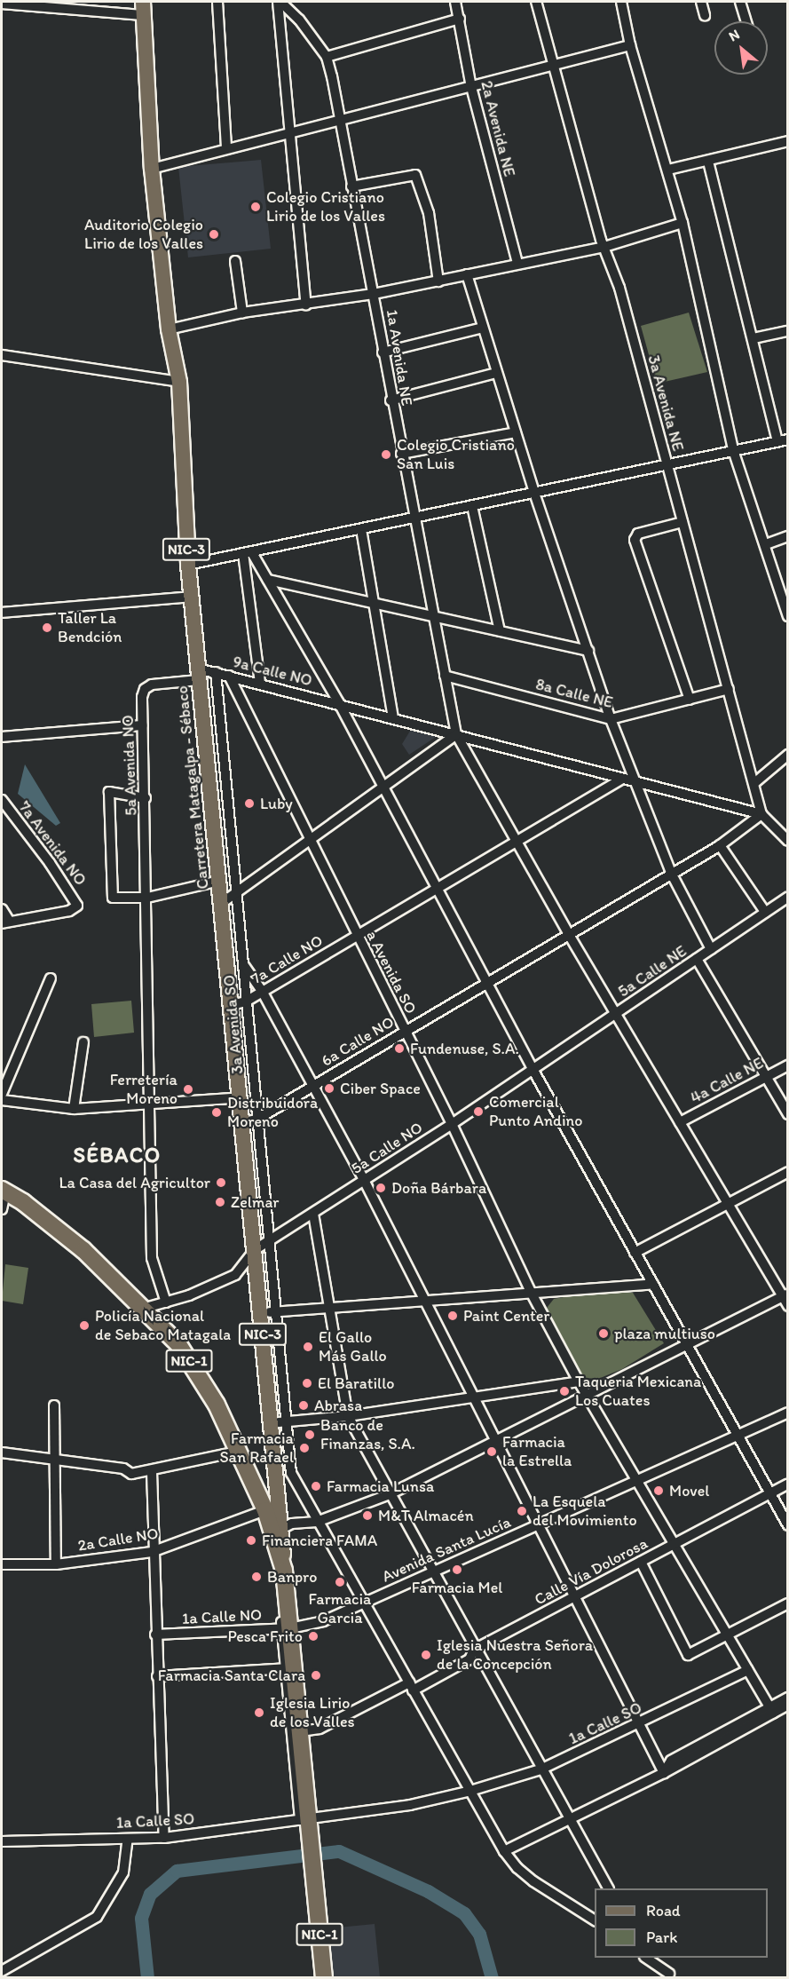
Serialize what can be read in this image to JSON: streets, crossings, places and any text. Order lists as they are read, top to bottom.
{
  "streets": {
    "highway": ["NIC-1"],
    "main road": ["NIC-3", "Carretera Matagalpa - Sébaco"],
    "street": [
      "2a Avenida NE",
      "1a Avenida NE",
      "3a Avenida NE",
      "9a Calle NO",
      "8a Calle NE",
      "5a Avenida NO",
      "7a Avenida NO",
      "7a Calle NO",
      "5a Calle NE",
      "a Avenida SO",
      "3a Avenida SO",
      "6a Calle NO",
      "4a Calle NE",
      "5a Calle NO",
      "2a Calle NO",
      "Avenida Santa Lucía",
      "Calle Vía Dolorosa",
      "1a Calle NO",
      "1a Calle SO"
    ]
  },
  "crossings": [
    ["1a Avenida NE", "9a Calle NO"],
    ["1a Avenida NE", "8a Calle NE"],
    ["1a Avenida NE", "7a Calle NO"],
    ["1a Avenida NE", "5a Calle NE"],
    ["1a Avenida NE", "6a Calle NO"],
    ["1a Avenida NE", "4a Calle NE"],
    ["3a Avenida NE", "9a Calle NO"],
    ["3a Avenida NE", "8a Calle NE"],
    ["3a Avenida NE", "6a Calle NO"],
    ["9a Calle NO", "5a Avenida NO"],
    ["9a Calle NO", "Carretera Matagalpa - Sébaco"],
    ["9a Calle NO", "7a Calle NO"],
    ["9a Calle NO", "a Avenida SO"],
    ["9a Calle NO", "3a Avenida SO"],
    ["9a Calle NO", "6a Calle NO"],
    ["5a Avenida NO", "Carretera Matagalpa - Sébaco"],
    ["Carretera Matagalpa - Sébaco", "7a Calle NO"],
    ["Carretera Matagalpa - Sébaco", "3a Avenida SO"],
    ["Carretera Matagalpa - Sébaco", "6a Calle NO"],
    ["Carretera Matagalpa - Sébaco", "5a Calle NO"],
    ["Carretera Matagalpa - Sébaco", "NIC-1"],
    ["7a Calle NO", "a Avenida SO"],
    ["7a Calle NO", "3a Avenida SO"],
    ["5a Calle NE", "5a Calle NO"],
    ["a Avenida SO", "6a Calle NO"],
    ["a Avenida SO", "5a Calle NO"],
    ["a Avenida SO", "Avenida Santa Lucía"],
    ["a Avenida SO", "Calle Vía Dolorosa"],
    ["a Avenida SO", "1a Calle SO"],
    ["3a Avenida SO", "6a Calle NO"],
    ["NIC-1", "2a Calle NO"],
    ["NIC-1", "Avenida Santa Lucía"],
    ["NIC-1", "Calle Vía Dolorosa"],
    ["NIC-1", "1a Calle NO"],
    ["NIC-1", "1a Calle SO"],
    ["Avenida Santa Lucía", "1a Calle NO"]
  ],
  "districts": ["SÉBACO"],
  "places": [
    "Colegio Cristiano Lirio de los Valles",
    "Auditorio Colegio Lirio de los Valles",
    "Colegio Cristiano San Luis",
    "Taller La Bendción",
    "Luby",
    "Fundenuse, S.A.",
    "Ciber Space",
    "Ferretería Moreno",
    "Comercial Punto Andino",
    "Distribuidora Moreno",
    "La Casa del Agricultor",
    "Doña Bárbara",
    "Zelmar",
    "Paint Center",
    "Policía Nacional de Sebaco Matagala",
    "plaza multiuso",
    "El Gallo Más Gallo",
    "El Baratillo",
    "Taqueria Mexicana Los Cuates",
    "Abrasa",
    "Banco de Finanzas, S.A.",
    "Farmacia San Rafael",
    "Farmacia la Estrella",
    "Farmacia Lunsa",
    "Movel",
    "La Esquela del Movimiento",
    "M&T Almacén",
    "Financiera FAMA",
    "Farmacia Mel",
    "Banpro",
    "Farmacia Garcia",
    "Pesca Frito",
    "Iglesia Nuestra Señora de la Concepción",
    "Farmacia Santa Clara",
    "Iglesia Lirio de los Valles"
  ],
  "legend": ["Road", "Park"],
  "north": "top left"
}
